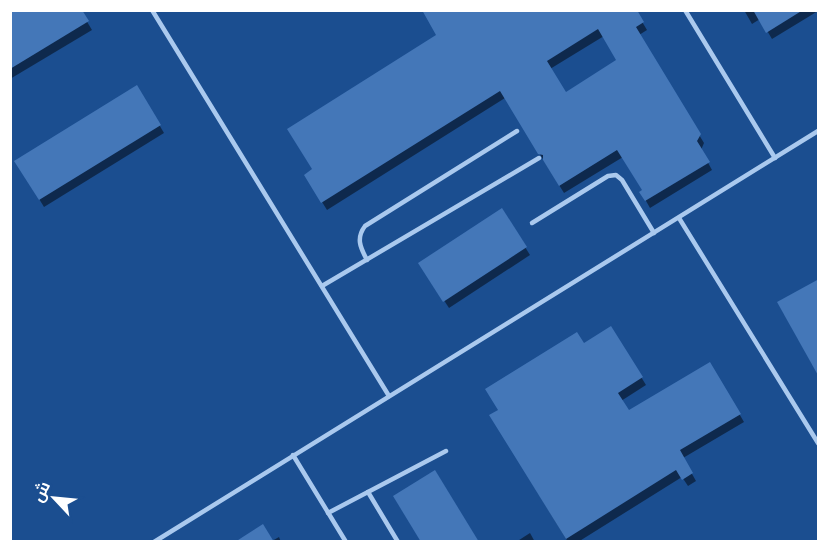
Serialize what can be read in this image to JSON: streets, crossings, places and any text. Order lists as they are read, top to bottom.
{
  "north": "top left"
}
